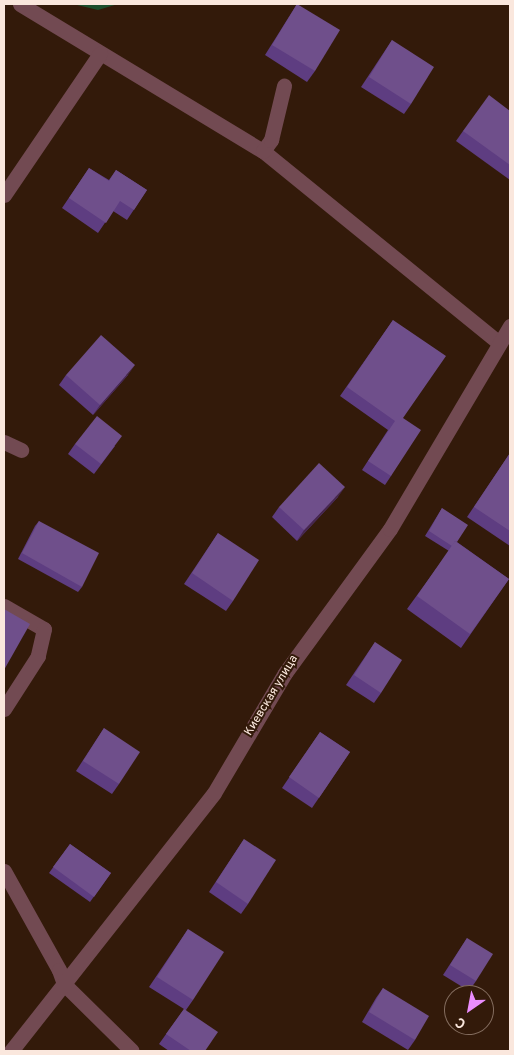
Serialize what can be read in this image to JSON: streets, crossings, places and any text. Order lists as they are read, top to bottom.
{
  "streets": {
    "street": ["Киевская улица"]
  },
  "north": "bottom left"
}
